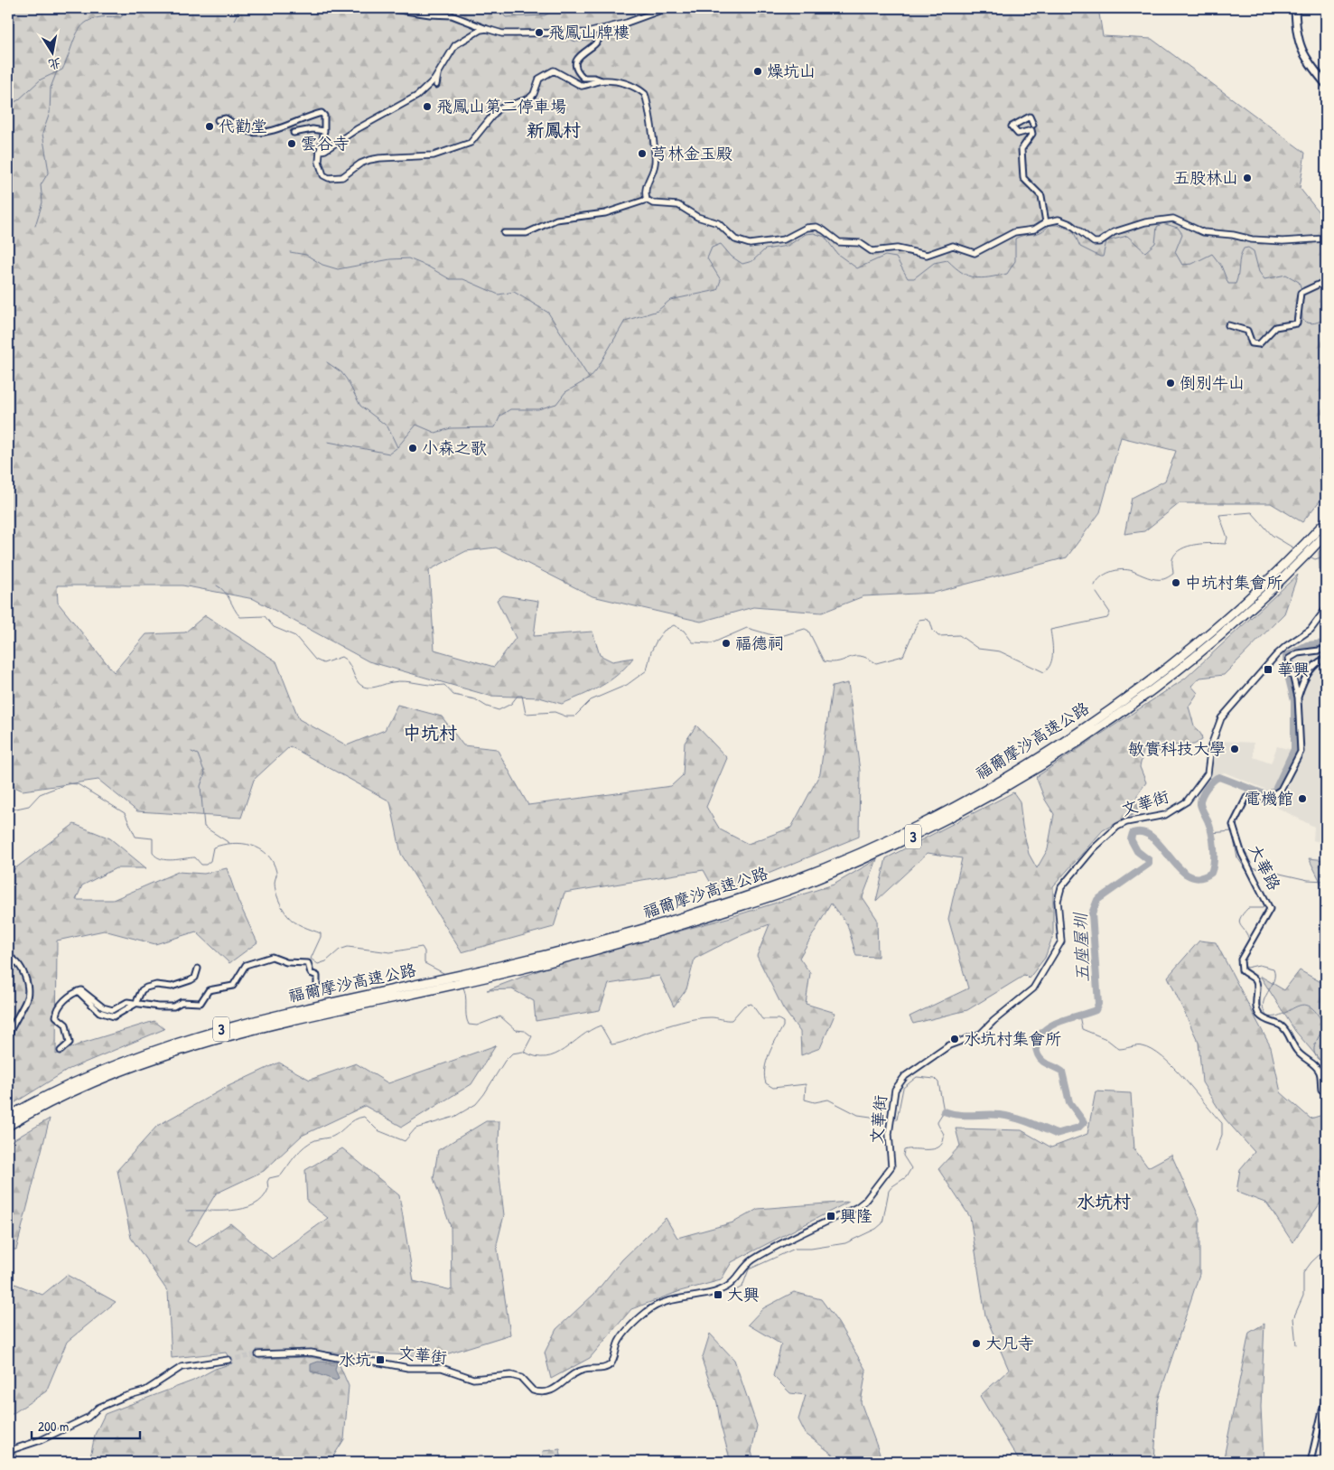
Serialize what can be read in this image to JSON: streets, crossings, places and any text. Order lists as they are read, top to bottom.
{
  "streets": {
    "highway": ["福爾摩沙高速公路", "3"],
    "street": ["文華街", "大華路"]
  },
  "districts": ["新鳳村", "中坑村", "水坑村"],
  "water": ["五座屋圳"],
  "places": {
    "other": [
      "飛鳳山牌樓",
      "燥坑山",
      "飛鳳山第二停車場",
      "代勸堂",
      "雲谷寺",
      "芎林金玉殿",
      "五股林山",
      "倒別牛山",
      "小森之歌",
      "中坑村集會所",
      "福德祠",
      "敏實科技大學",
      "電機館",
      "水坑村集會所",
      "大凡寺"
    ],
    "transit": [
      "華興",
      "興隆",
      "大興",
      "水坑"
    ]
  },
  "scale_bar": "200 m",
  "north": "bottom"
}
